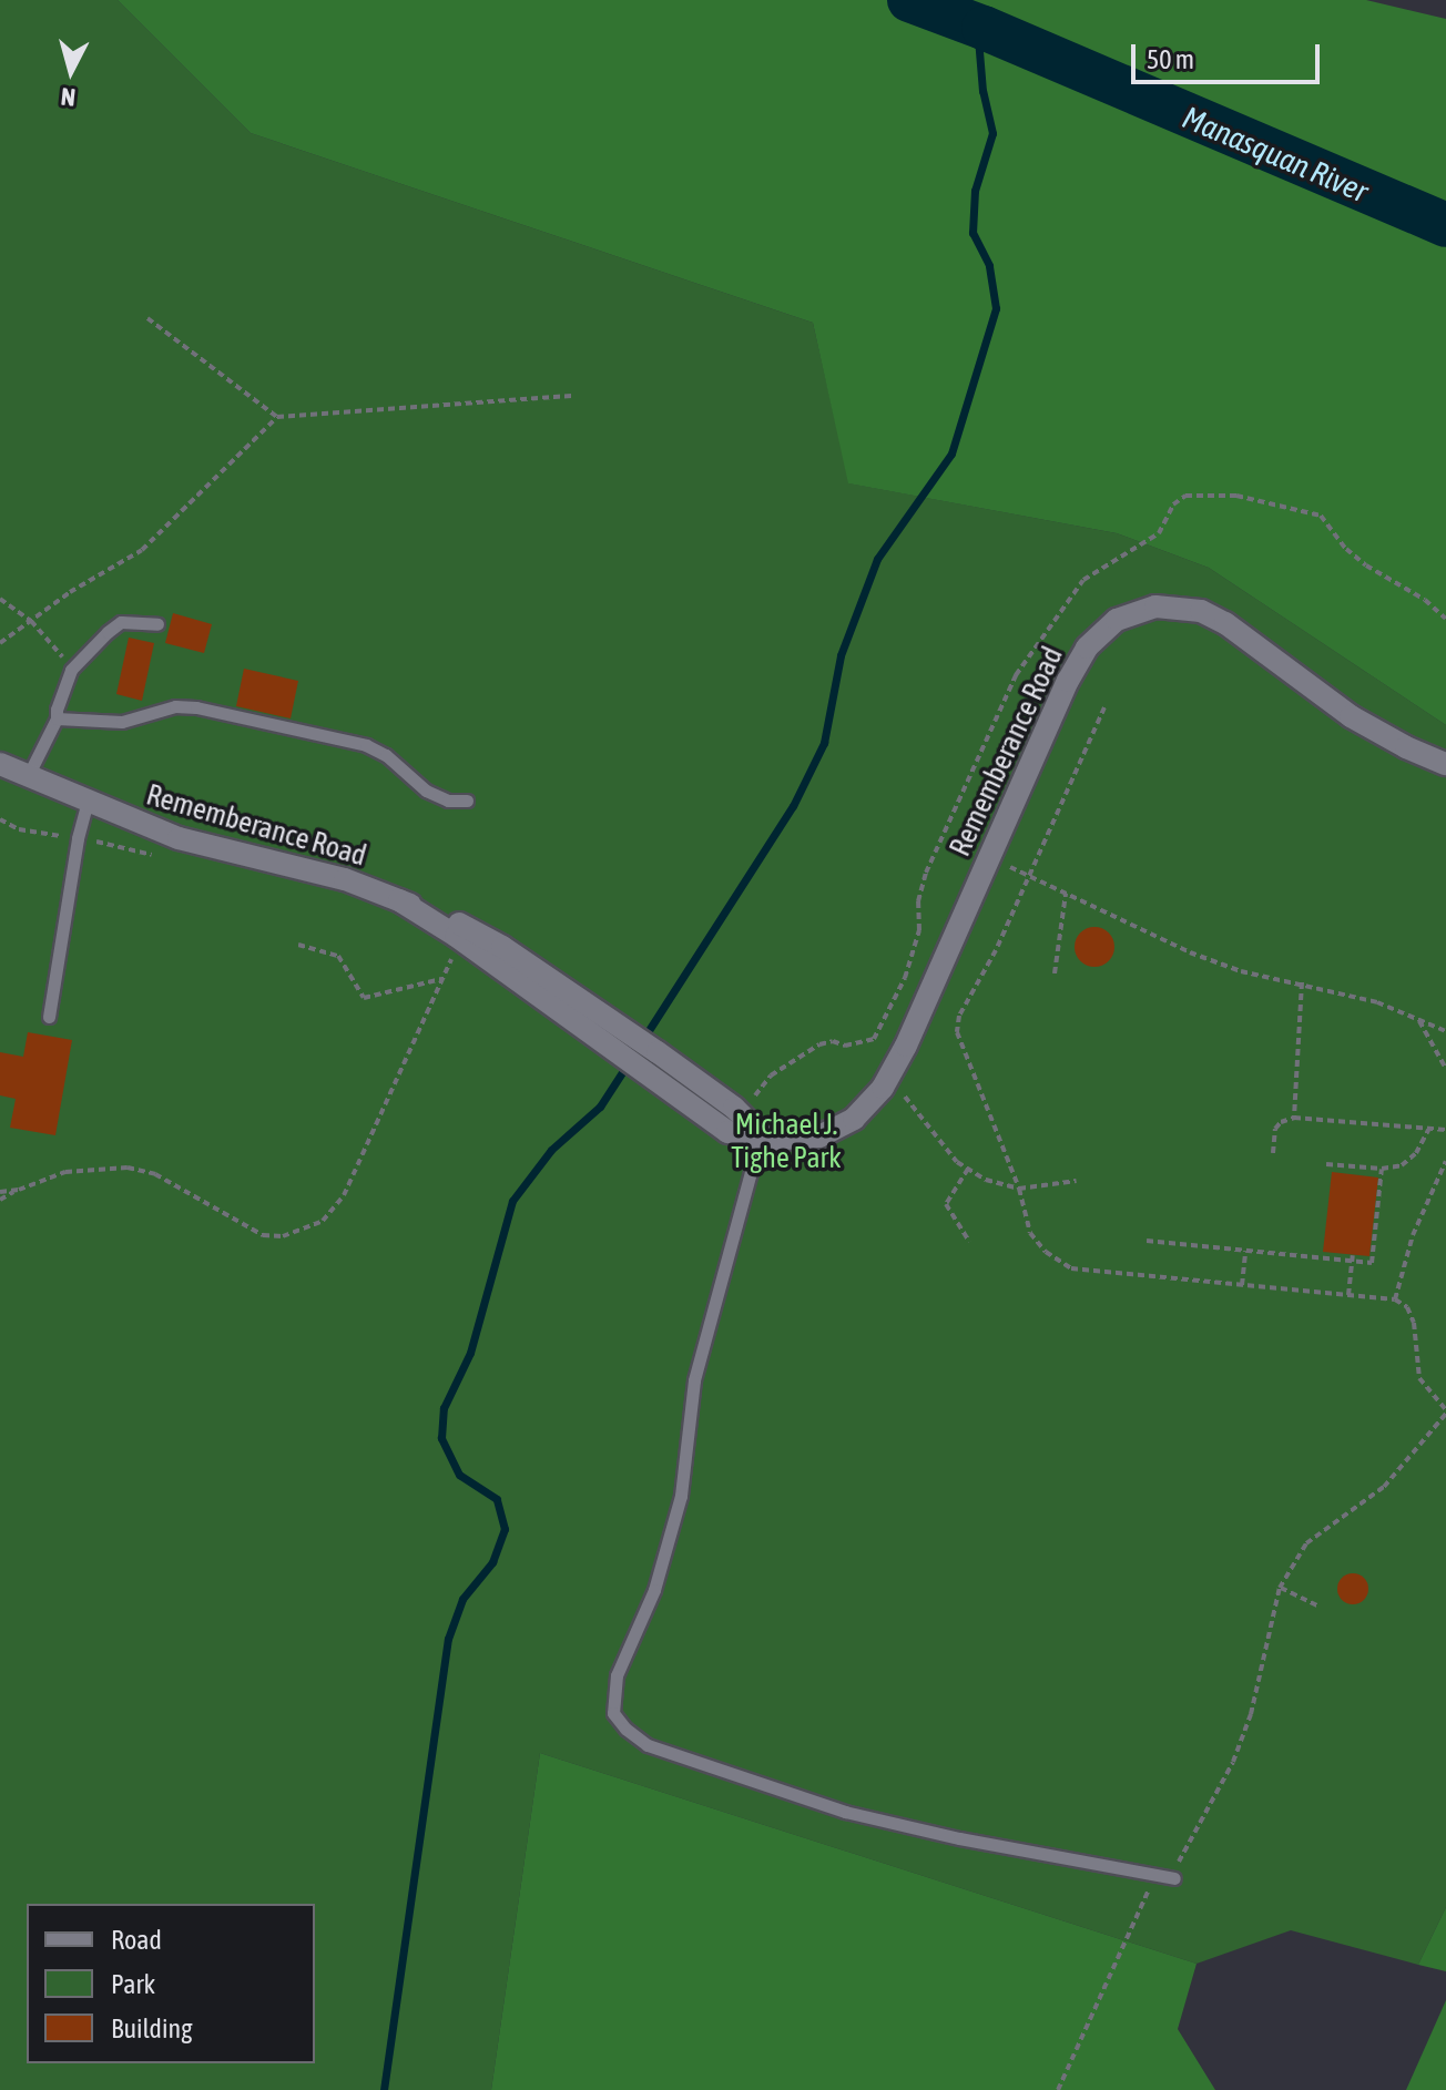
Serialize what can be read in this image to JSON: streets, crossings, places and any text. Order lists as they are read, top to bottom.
{
  "streets": {
    "street": ["Rememberance Road"]
  },
  "water": ["Manasquan River"],
  "parks": ["Michael J. Tighe Park"],
  "legend": ["Road", "Park", "Building"],
  "scale_bar": "50 m",
  "north": "bottom"
}
